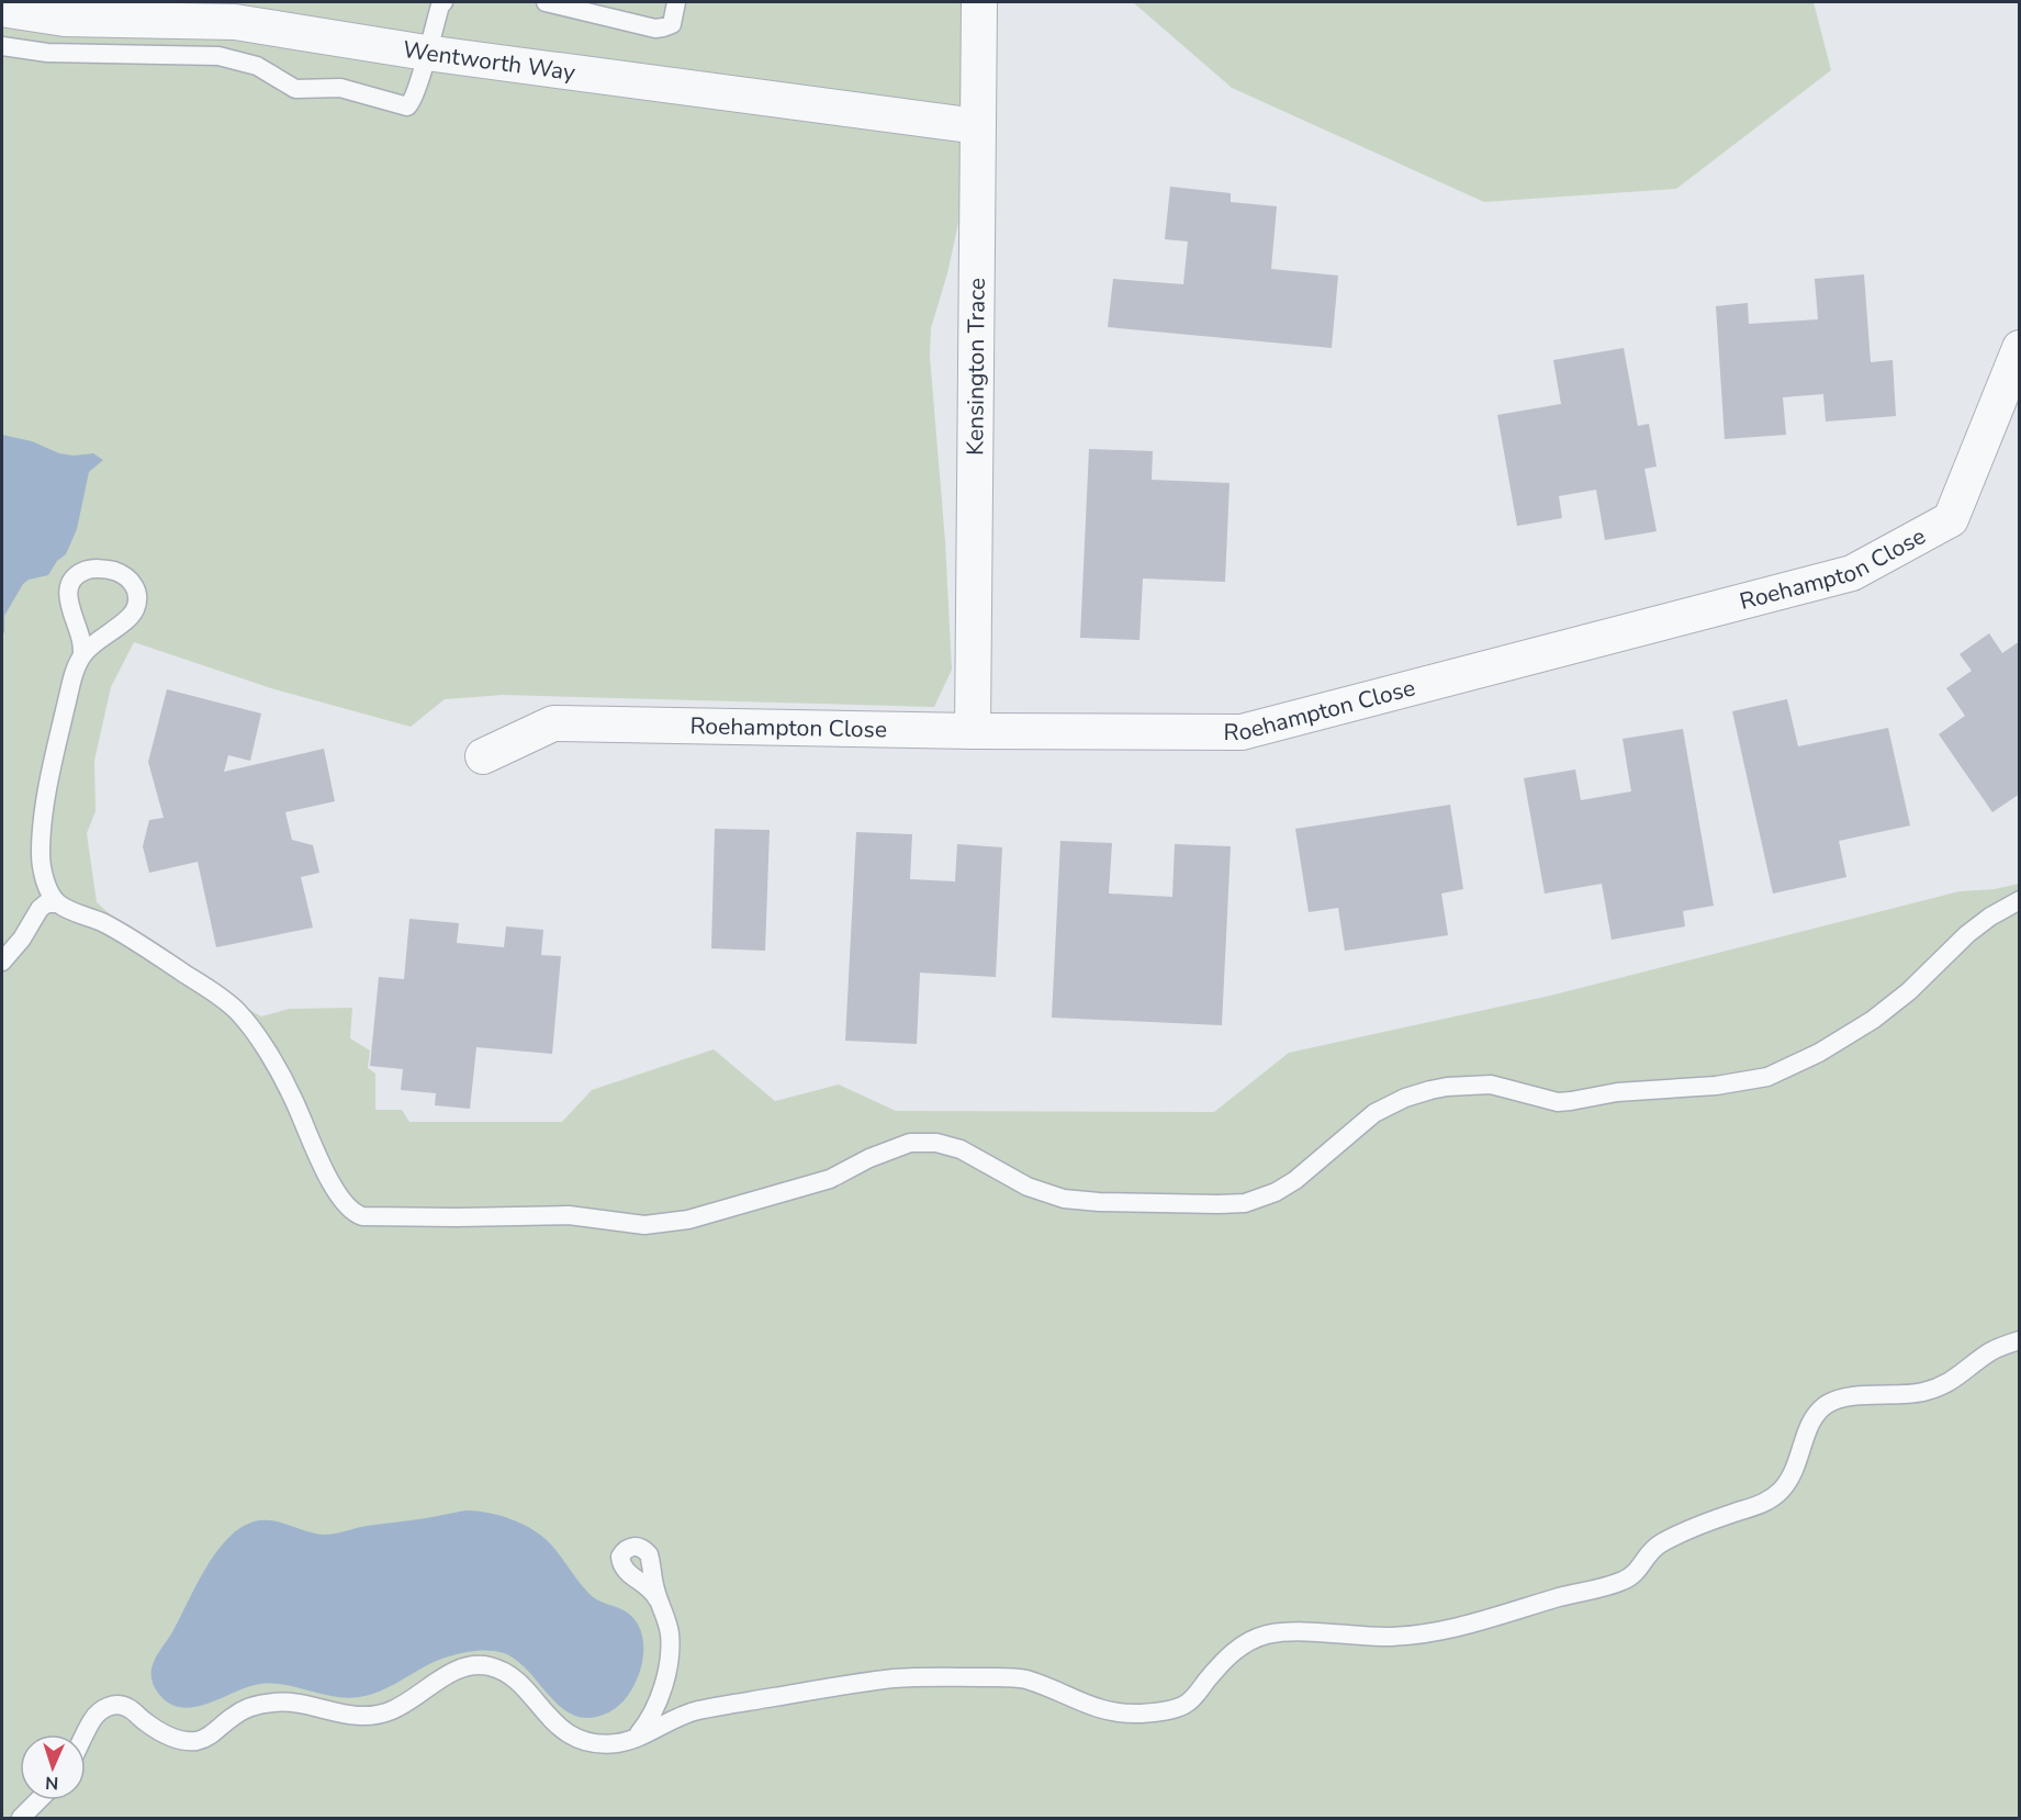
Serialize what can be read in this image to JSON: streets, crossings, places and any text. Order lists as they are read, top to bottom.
{
  "streets": {
    "street": ["Wentworth Way", "Kensington Trace", "Roehampton Close"]
  },
  "crossings": [
    ["Wentworth Way", "Kensington Trace"],
    ["Kensington Trace", "Roehampton Close"]
  ],
  "north": "bottom"
}
